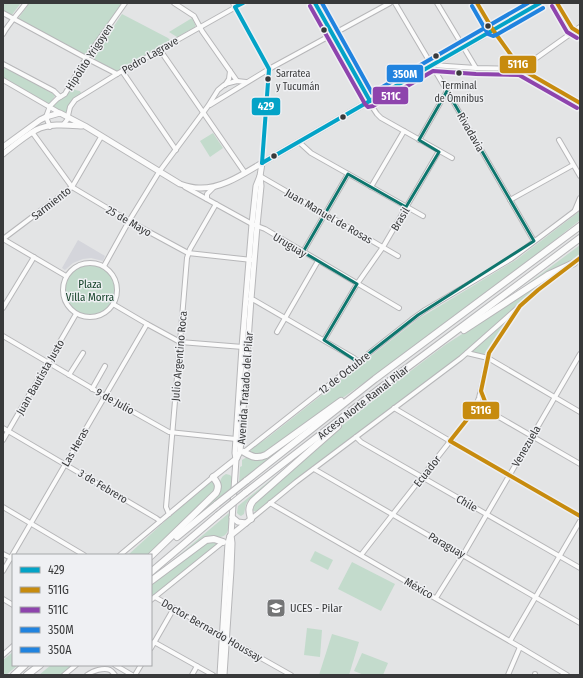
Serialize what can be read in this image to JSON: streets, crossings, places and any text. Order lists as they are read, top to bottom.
{
  "streets": {
    "highway": ["Acceso Norte Ramal Pilar"],
    "main road": ["Uruguay", "12 de Octubre", "Avenida Tratado del Pilar"],
    "street": [
      "Pedro Lagrave",
      "Hipólito Yrigoyen",
      "Rivadavia",
      "Sarmiento",
      "Juan Manuel de Rosas",
      "Brasil",
      "25 de Mayo",
      "Julio Argentino Roca",
      "Juan Bautista Justo",
      "9 de Julio",
      "Venezuela",
      "Las Heras",
      "Ecuador",
      "3 de Febrero",
      "Chile",
      "Paraguay",
      "México",
      "Doctor Bernardo Houssay"
    ]
  },
  "crossings": [
    ["Pedro Lagrave", "Uruguay"],
    ["Rivadavia", "Uruguay"],
    ["Rivadavia", "12 de Octubre"],
    ["Sarmiento", "25 de Mayo"],
    ["Sarmiento", "Uruguay"],
    ["Juan Manuel de Rosas", "Brasil"],
    ["Juan Manuel de Rosas", "Avenida Tratado del Pilar"],
    ["Brasil", "Uruguay"],
    ["25 de Mayo", "Julio Argentino Roca"],
    ["25 de Mayo", "Avenida Tratado del Pilar"],
    ["Uruguay", "Julio Argentino Roca"],
    ["Uruguay", "Avenida Tratado del Pilar"],
    ["Julio Argentino Roca", "12 de Octubre"],
    ["Julio Argentino Roca", "9 de Julio"],
    ["12 de Octubre", "Avenida Tratado del Pilar"],
    ["12 de Octubre", "3 de Febrero"],
    ["Juan Bautista Justo", "9 de Julio"],
    ["Juan Bautista Justo", "3 de Febrero"],
    ["Avenida Tratado del Pilar", "9 de Julio"],
    ["9 de Julio", "Las Heras"],
    ["Venezuela", "Chile"],
    ["Venezuela", "Paraguay"],
    ["Venezuela", "México"],
    ["Las Heras", "3 de Febrero"],
    ["Ecuador", "Chile"],
    ["Ecuador", "Paraguay"],
    ["Ecuador", "México"]
  ],
  "parks": ["Plaza Villa Morra"],
  "places": {
    "other": ["Terminal de Ómnibus", "Sarratea y Tucumán"],
    "school or university": ["UCES - Pilar"]
  },
  "lines": [
    "transit line 429",
    "transit line 511G",
    "transit line 350M",
    "transit line 511C",
    "transit line 350A"
  ],
  "legend": [
    "429",
    "511G",
    "511C",
    "350M",
    "350A"
  ]
}
